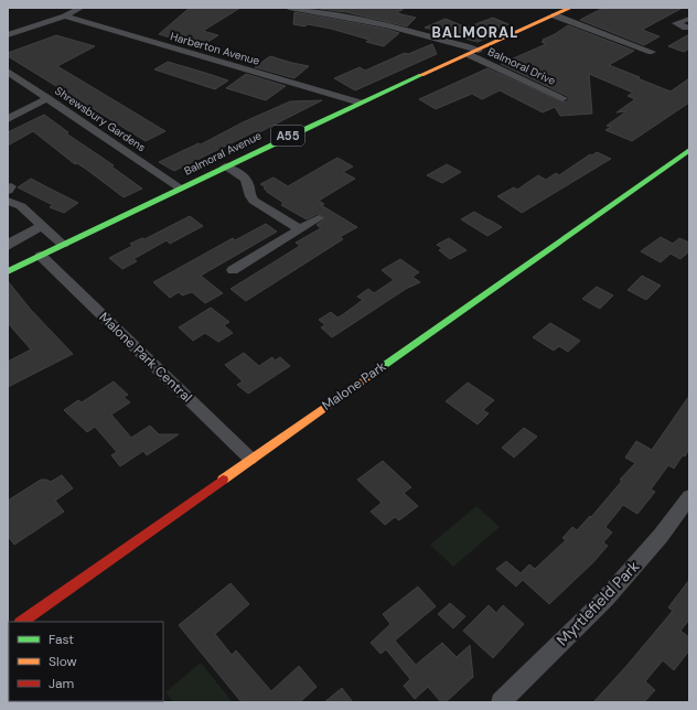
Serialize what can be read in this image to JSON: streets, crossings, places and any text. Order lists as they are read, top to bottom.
{
  "streets": {
    "main road": ["A55", "Balmoral Avenue", "Malone Park"],
    "street": [
      "Harberton Avenue",
      "Balmoral Drive",
      "Shrewsbury Gardens",
      "Malone Park Central",
      "Myrtlefield Park"
    ]
  },
  "crossings": [
    ["Harberton Avenue", "Balmoral Avenue"],
    ["Balmoral Drive", "Balmoral Avenue"],
    ["Shrewsbury Gardens", "Balmoral Avenue"],
    ["Balmoral Avenue", "Malone Park Central"],
    ["Malone Park Central", "Malone Park"]
  ],
  "districts": ["BALMORAL"],
  "legend": ["Fast", "Slow", "Jam"]
}
